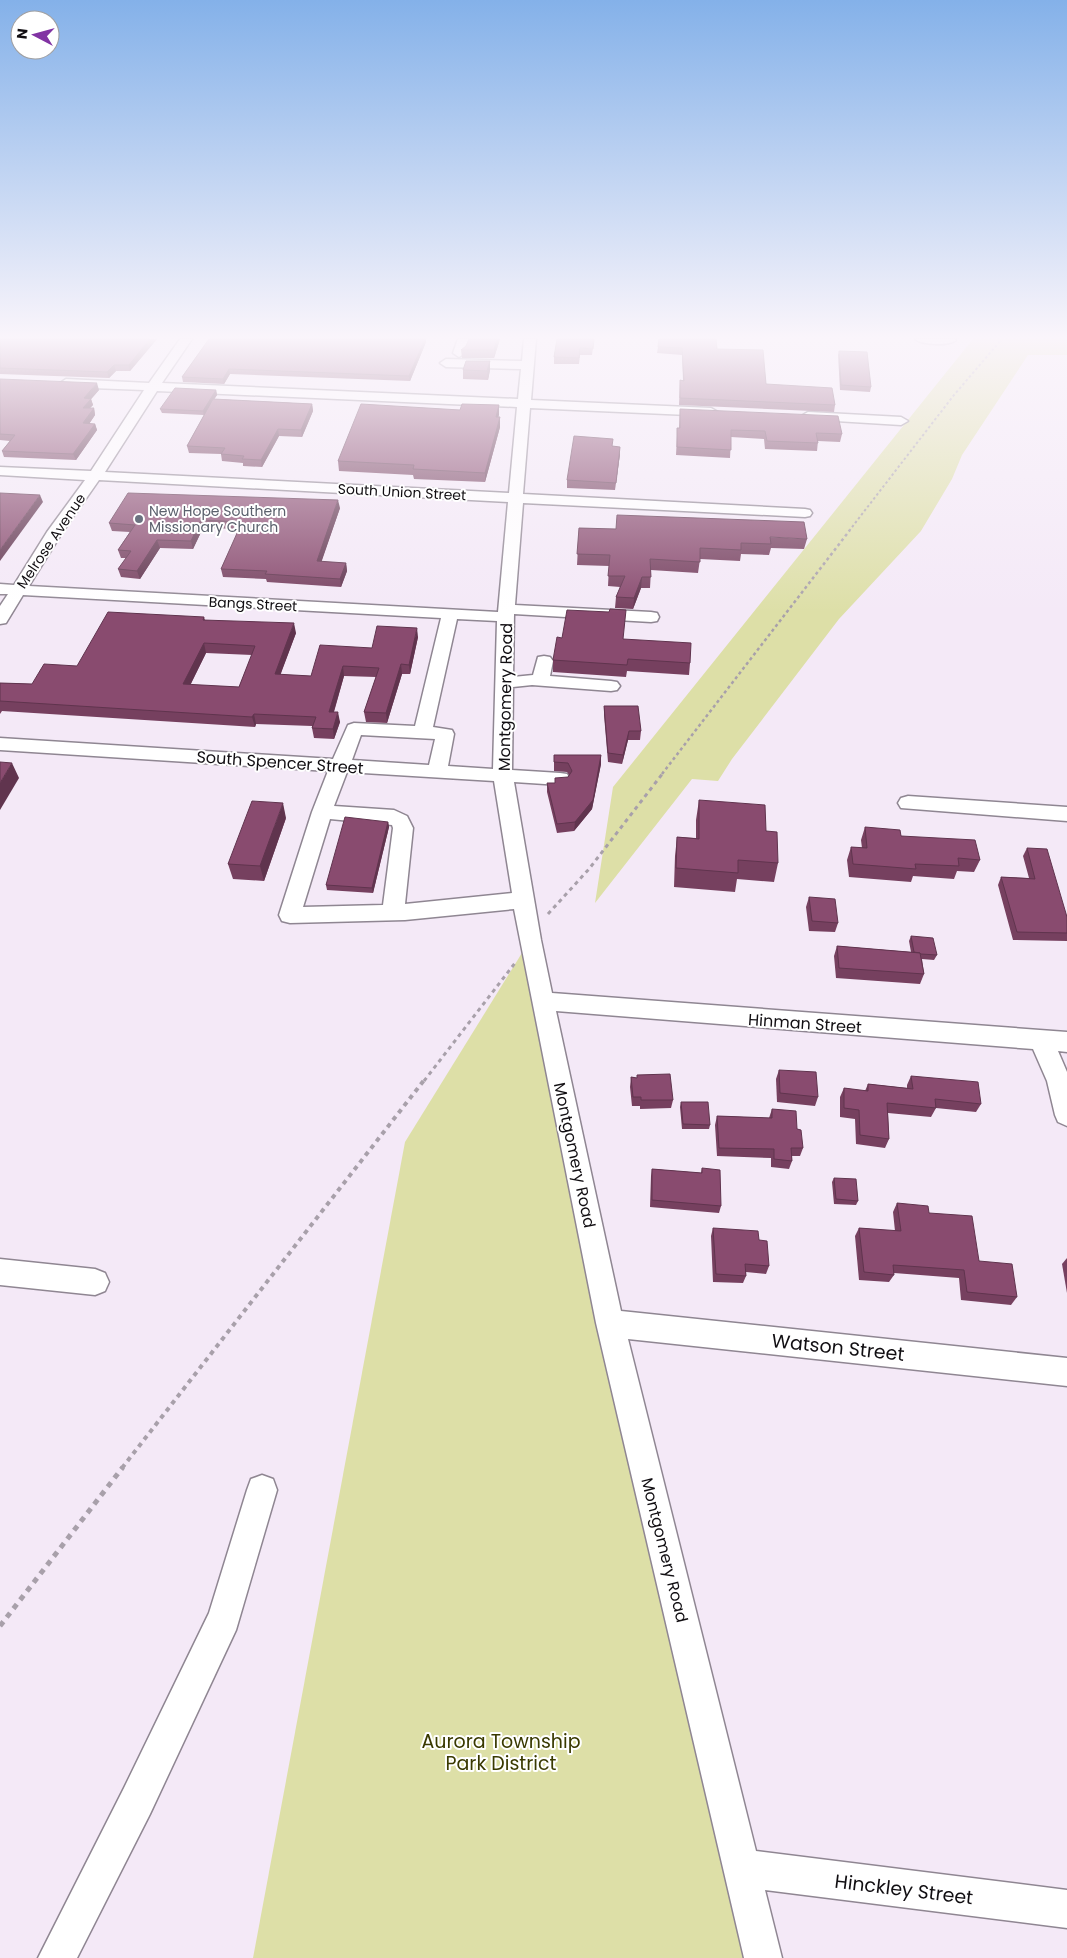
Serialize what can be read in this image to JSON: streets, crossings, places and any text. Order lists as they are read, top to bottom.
{
  "streets": {
    "street": [
      "South Union Street",
      "Melrose Avenue",
      "Bangs Street",
      "Montgomery Road",
      "South Spencer Street",
      "Hinman Street",
      "Watson Street",
      "Hinckley Street"
    ]
  },
  "crossings": [
    ["South Union Street", "Melrose Avenue"],
    ["South Union Street", "Montgomery Road"],
    ["Melrose Avenue", "Bangs Street"],
    ["Bangs Street", "Montgomery Road"],
    ["Montgomery Road", "South Spencer Street"],
    ["Montgomery Road", "Hinman Street"],
    ["Montgomery Road", "Watson Street"],
    ["Montgomery Road", "Hinckley Street"]
  ],
  "parks": ["Aurora Township Park District"],
  "places": ["New Hope Southern Missionary Church"],
  "north": "left"
}
